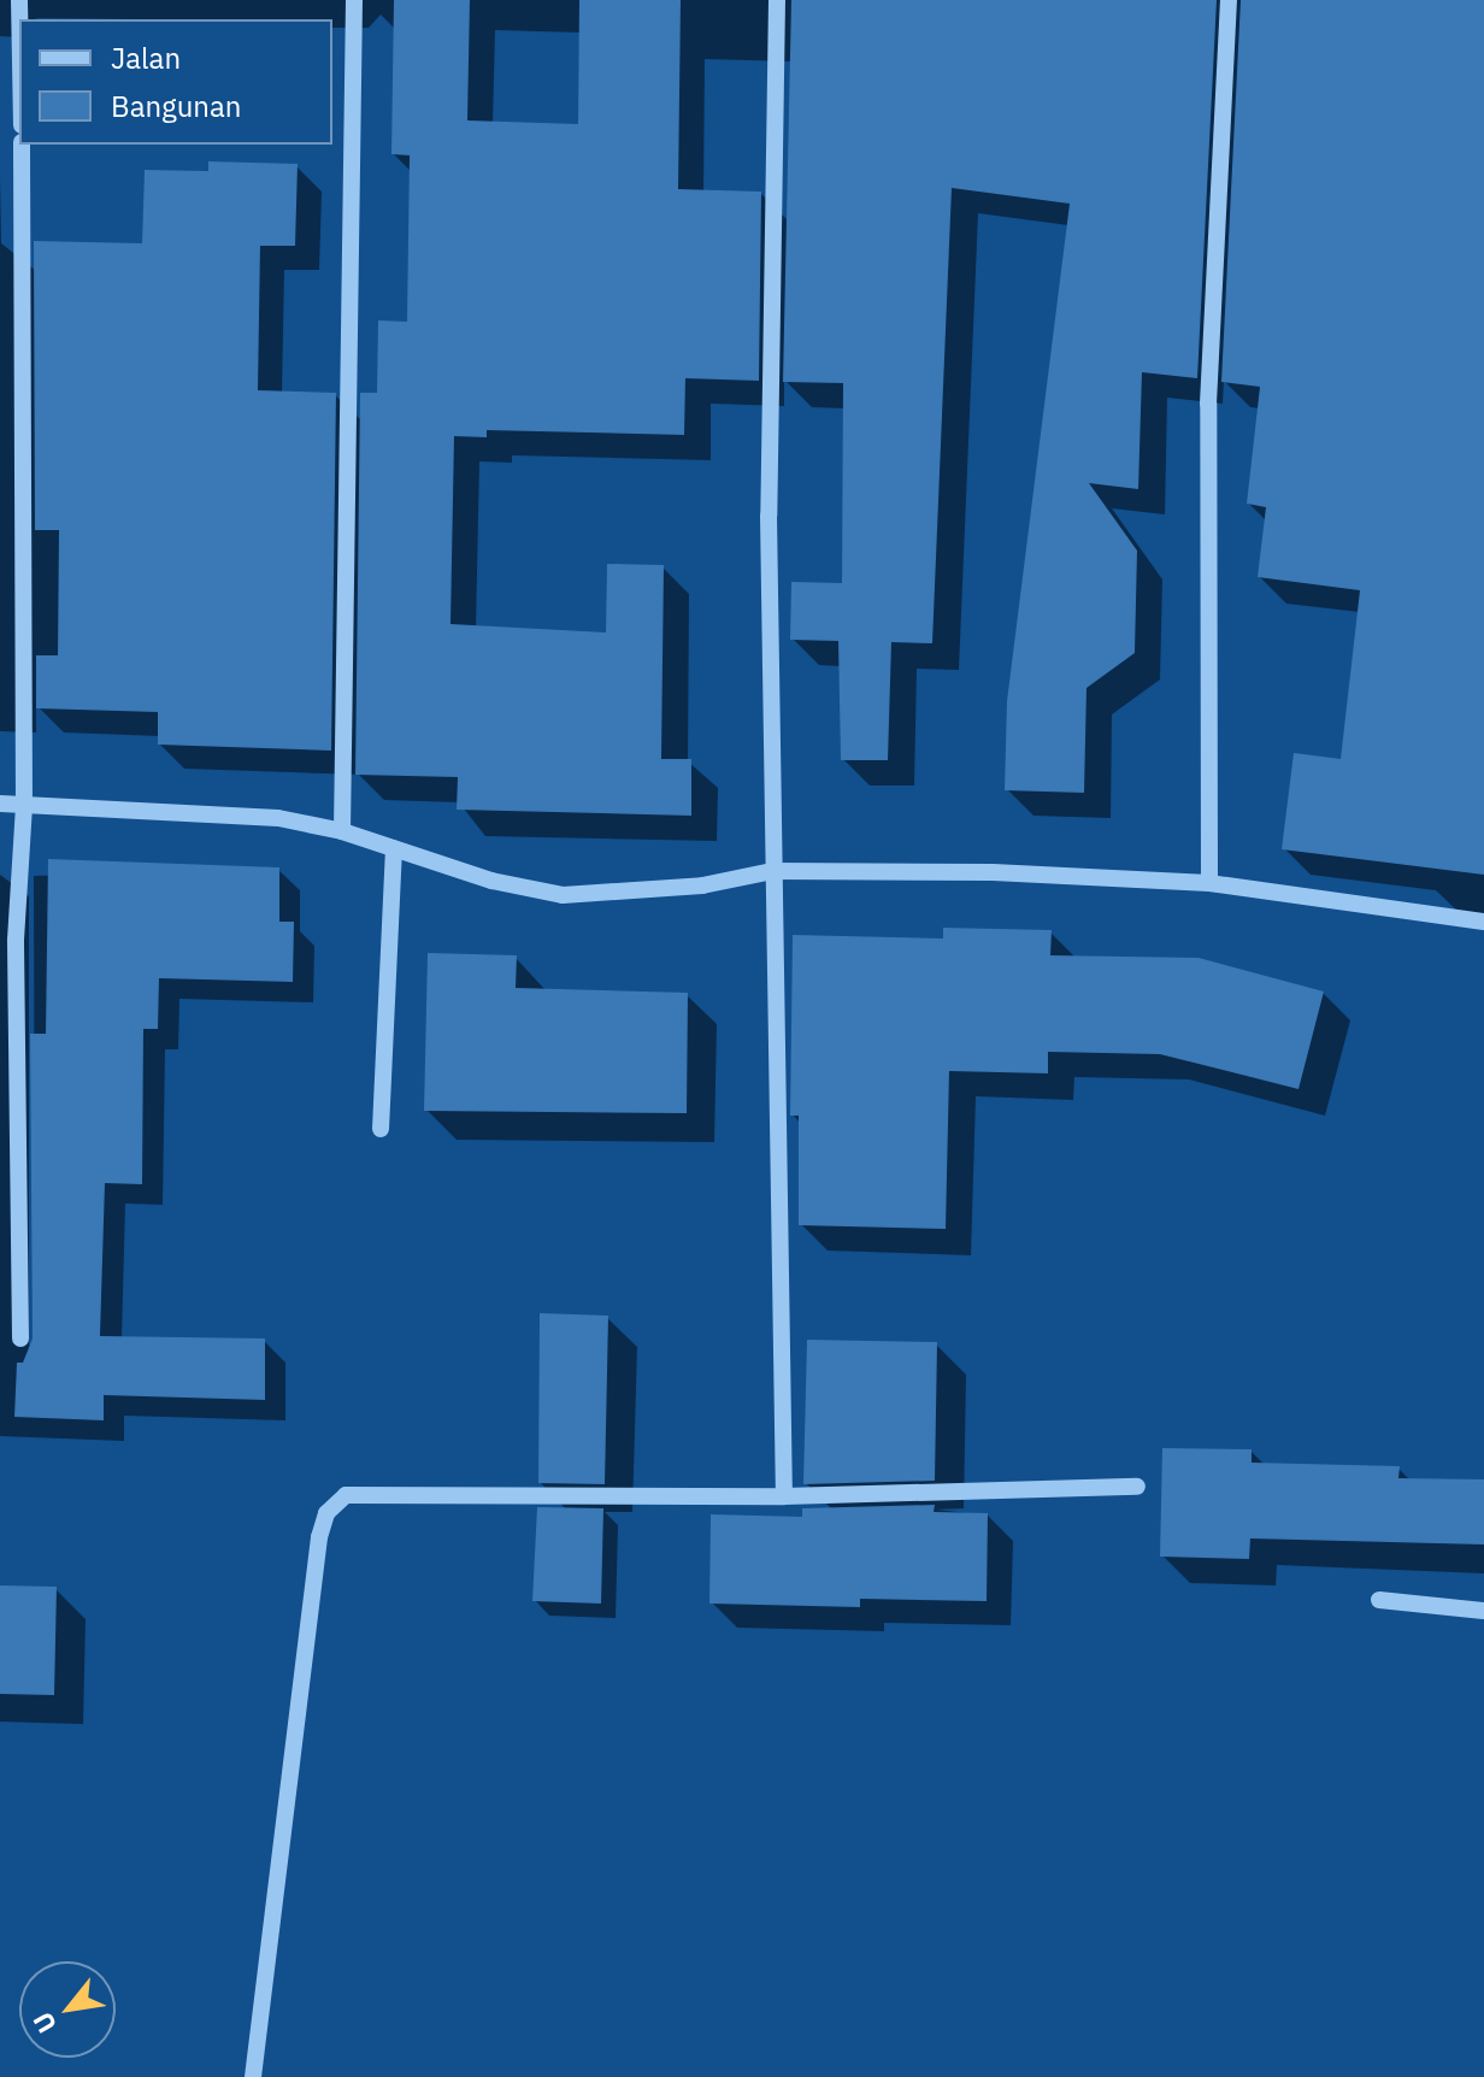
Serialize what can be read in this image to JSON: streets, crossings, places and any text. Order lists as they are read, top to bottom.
{
  "legend": ["Jalan", "Bangunan"],
  "north": "bottom left"
}
